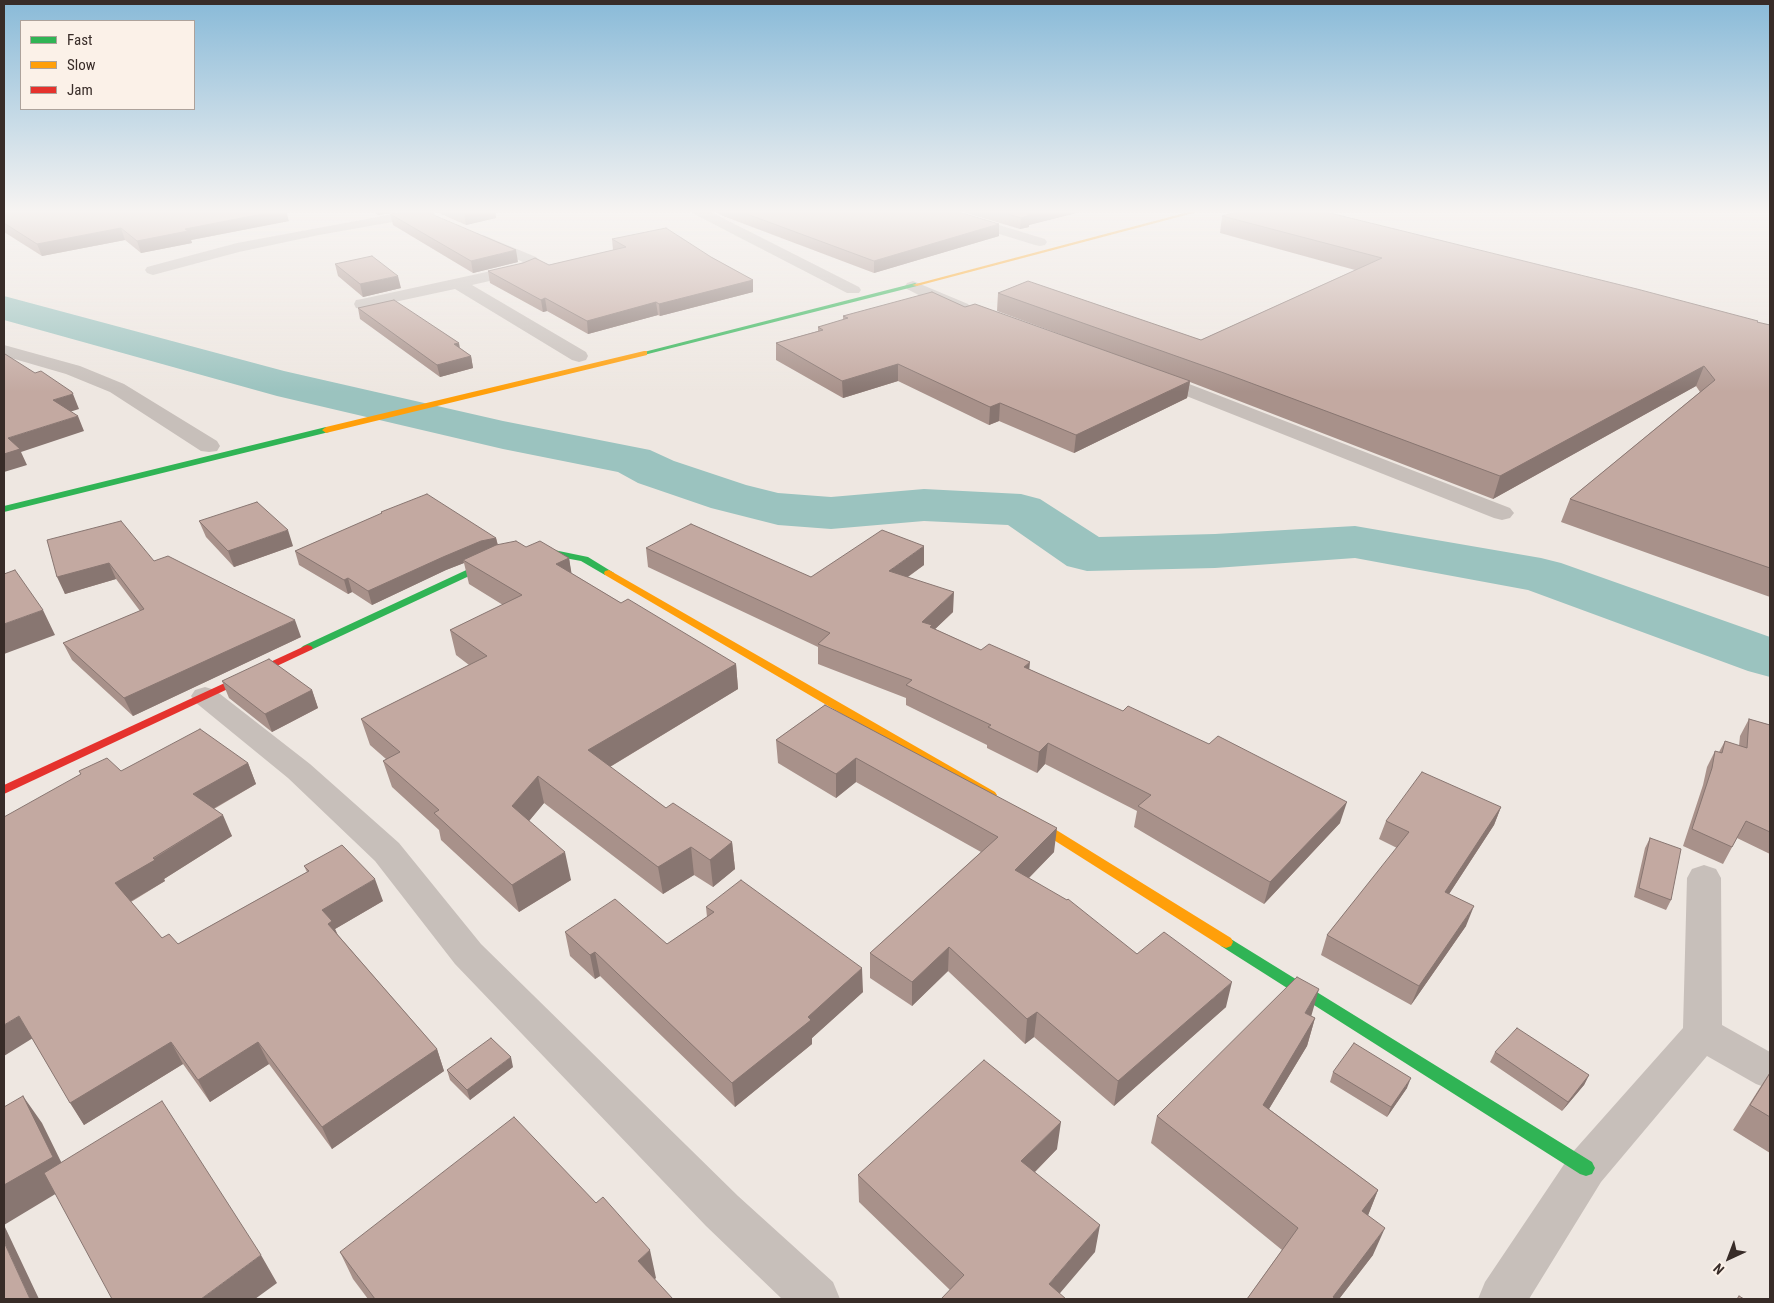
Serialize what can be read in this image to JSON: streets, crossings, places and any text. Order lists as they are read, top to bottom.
{
  "legend": ["Fast", "Slow", "Jam"],
  "north": "bottom left"
}
